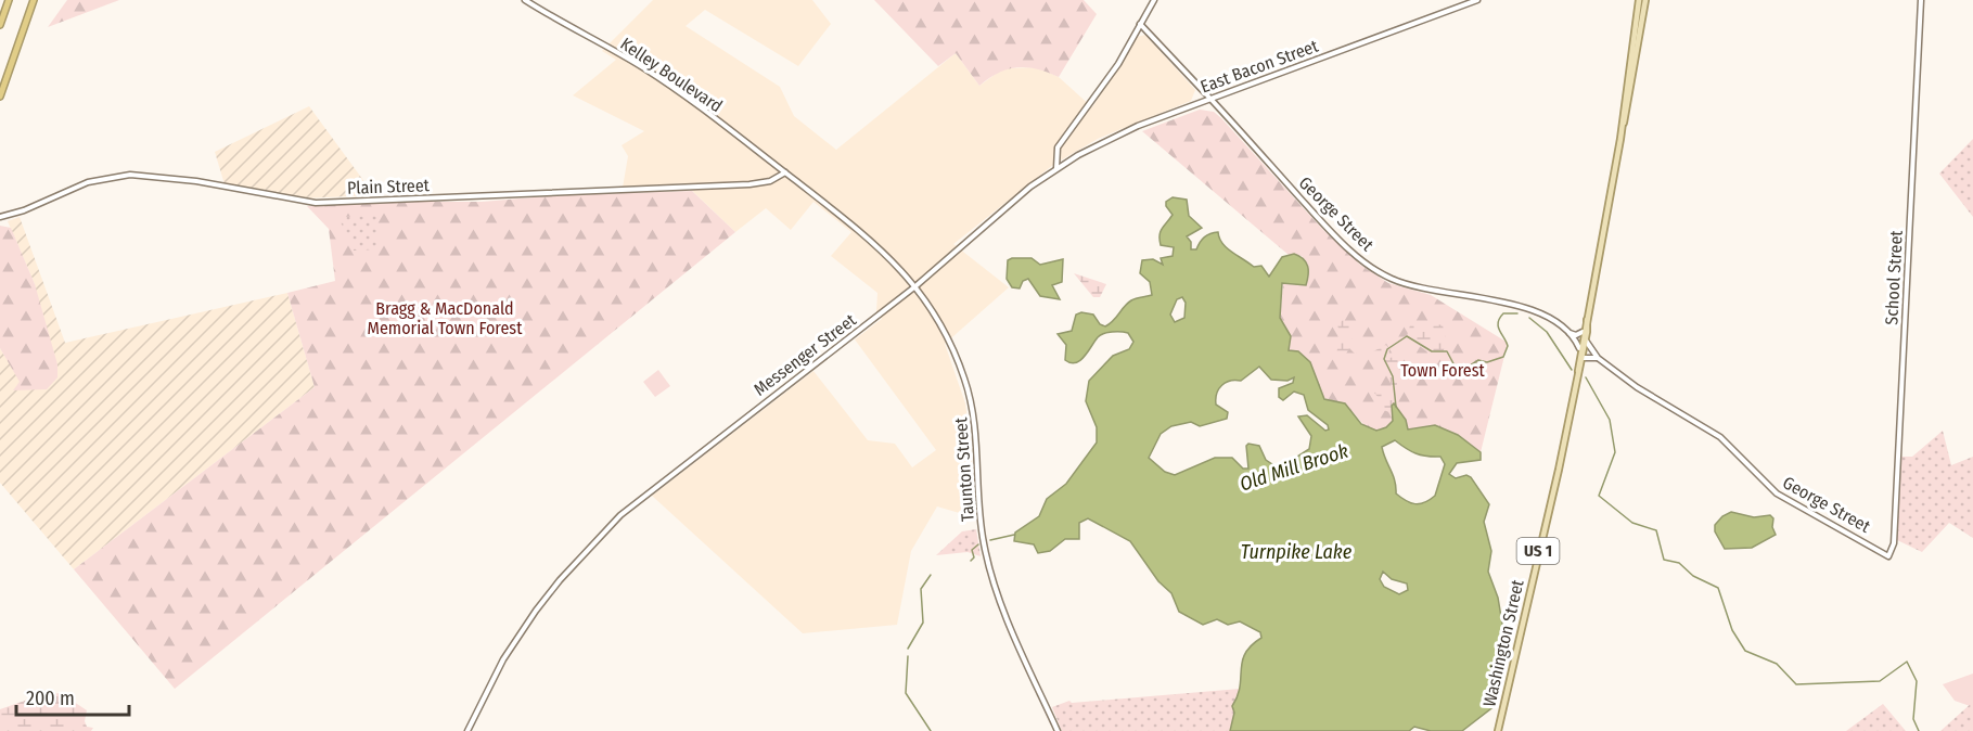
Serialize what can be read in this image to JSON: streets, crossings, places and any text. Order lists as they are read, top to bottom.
{
  "streets": {
    "main road": [
      "East Bacon Street",
      "Kelley Boulevard",
      "Plain Street",
      "George Street",
      "School Street",
      "Messenger Street",
      "Taunton Street",
      "US 1",
      "Washington Street"
    ]
  },
  "crossings": [
    ["East Bacon Street", "George Street"],
    ["East Bacon Street", "Messenger Street"],
    ["Kelley Boulevard", "Plain Street"],
    ["Kelley Boulevard", "Taunton Street"],
    ["George Street", "School Street"],
    ["George Street", "Washington Street"],
    ["Messenger Street", "Taunton Street"]
  ],
  "water": ["Old Mill Brook", "Turnpike Lake"],
  "parks": ["Bragg & MacDonald Memorial Town Forest", "Town Forest"],
  "scale_bar": "200 m"
}
